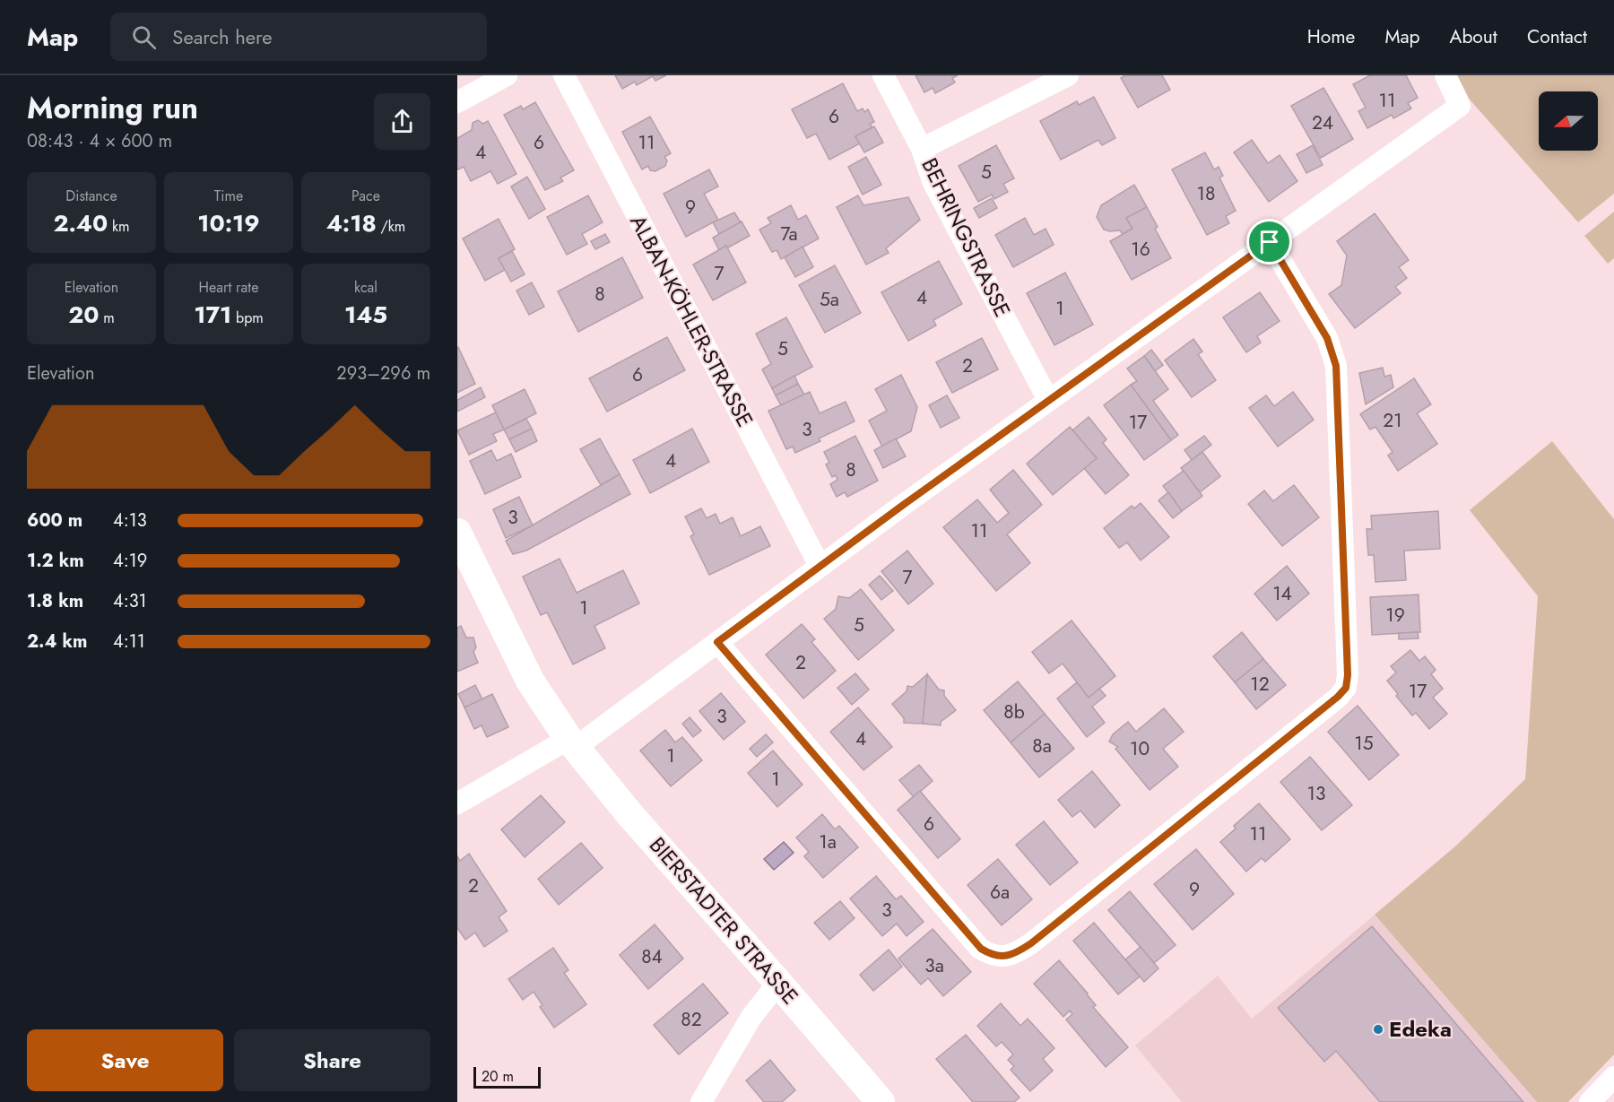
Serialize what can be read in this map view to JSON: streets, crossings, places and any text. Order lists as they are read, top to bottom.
{
  "streets": {
    "main road": ["BIERSTADTER STRASSE"],
    "street": ["BEHRINGSTRASSE", "ALBAN-KÖHLER-STRASSE"]
  },
  "places": ["Edeka"],
  "house_numbers": [
    "11",
    "6",
    "24",
    "6",
    "11",
    "4",
    "5",
    "18",
    "9",
    "7a",
    "16",
    "7",
    "8",
    "4",
    "5a",
    "1",
    "5",
    "2",
    "6",
    "21",
    "17",
    "3",
    "4",
    "8",
    "3",
    "11",
    "7",
    "14",
    "1",
    "19",
    "5",
    "2",
    "12",
    "17",
    "8b",
    "3",
    "4",
    "15",
    "8a",
    "10",
    "1",
    "1",
    "13",
    "6",
    "11",
    "1a",
    "2",
    "9",
    "6a",
    "3",
    "84",
    "3a",
    "82"
  ],
  "scale_bar": "20 m",
  "north": "left",
  "page": {
    "header": "Map",
    "search": "Search here",
    "nav": [
      "Home",
      "Map",
      "About",
      "Contact"
    ],
    "heading": ["Morning run", "08:43 · 4 × 600 m"],
    "stats": [
      ["Distance", "2.40 km"],
      ["Time", "10:19"],
      ["Pace", "4:18 /km"],
      ["Elevation", "20 m"],
      ["Heart rate", "171 bpm"],
      ["kcal", "145"]
    ],
    "chart": ["Elevation", "293–296 m"],
    "list": [
      {
        "name": "600 m",
        "note": "4:13"
      },
      {
        "name": "1.2 km",
        "note": "4:19"
      },
      {
        "name": "1.8 km",
        "note": "4:31"
      },
      {
        "name": "2.4 km",
        "note": "4:11"
      }
    ],
    "buttons": ["Save", "Share"],
    "scale": "20 m"
  }
}
